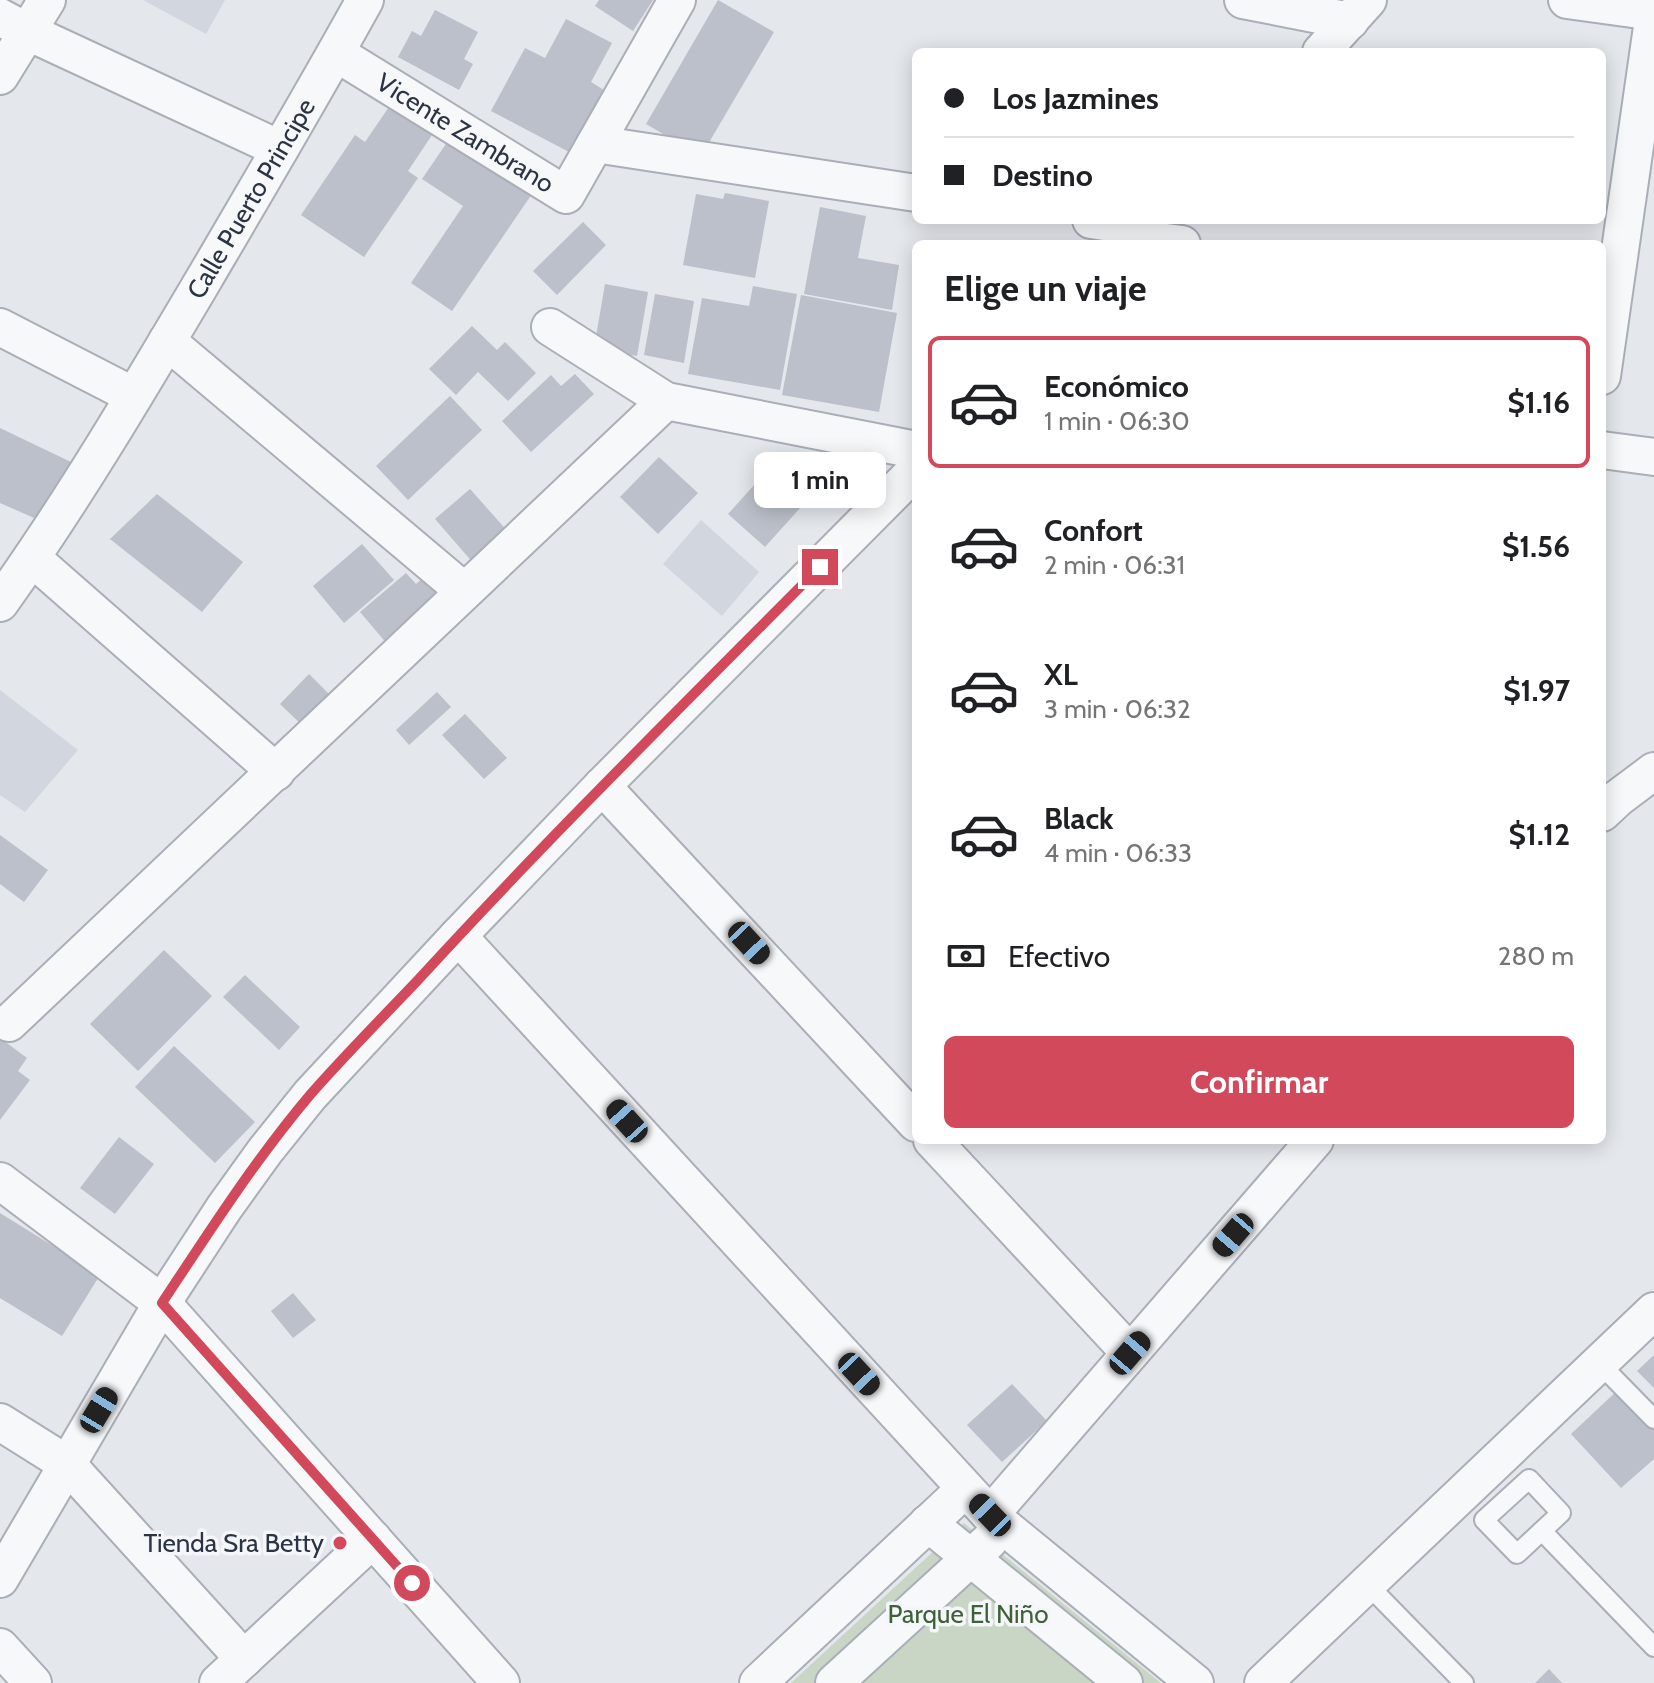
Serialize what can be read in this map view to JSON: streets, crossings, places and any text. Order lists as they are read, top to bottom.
{
  "streets": {
    "street": ["Vicente Zambrano", "Calle Puerto Principe"]
  },
  "crossings": [
    ["Vicente Zambrano", "Calle Puerto Principe"]
  ],
  "parks": ["Parque El Niño"],
  "places": ["Tienda Sra Betty"],
  "page": {
    "banner": ["Los Jazmines", "Destino"],
    "heading": "Elige un viaje",
    "list": [
      {
        "name": "Económico",
        "note": "1 min · 06:30",
        "value": "$1.16"
      },
      {
        "name": "Confort",
        "note": "2 min · 06:31",
        "value": "$1.56"
      },
      {
        "name": "XL",
        "note": "3 min · 06:32",
        "value": "$1.97"
      },
      {
        "name": "Black",
        "note": "4 min · 06:33",
        "value": "$1.12"
      }
    ],
    "bubble": "1 min",
    "pay": ["Efectivo", "280 m"],
    "buttons": "Confirmar"
  }
}
